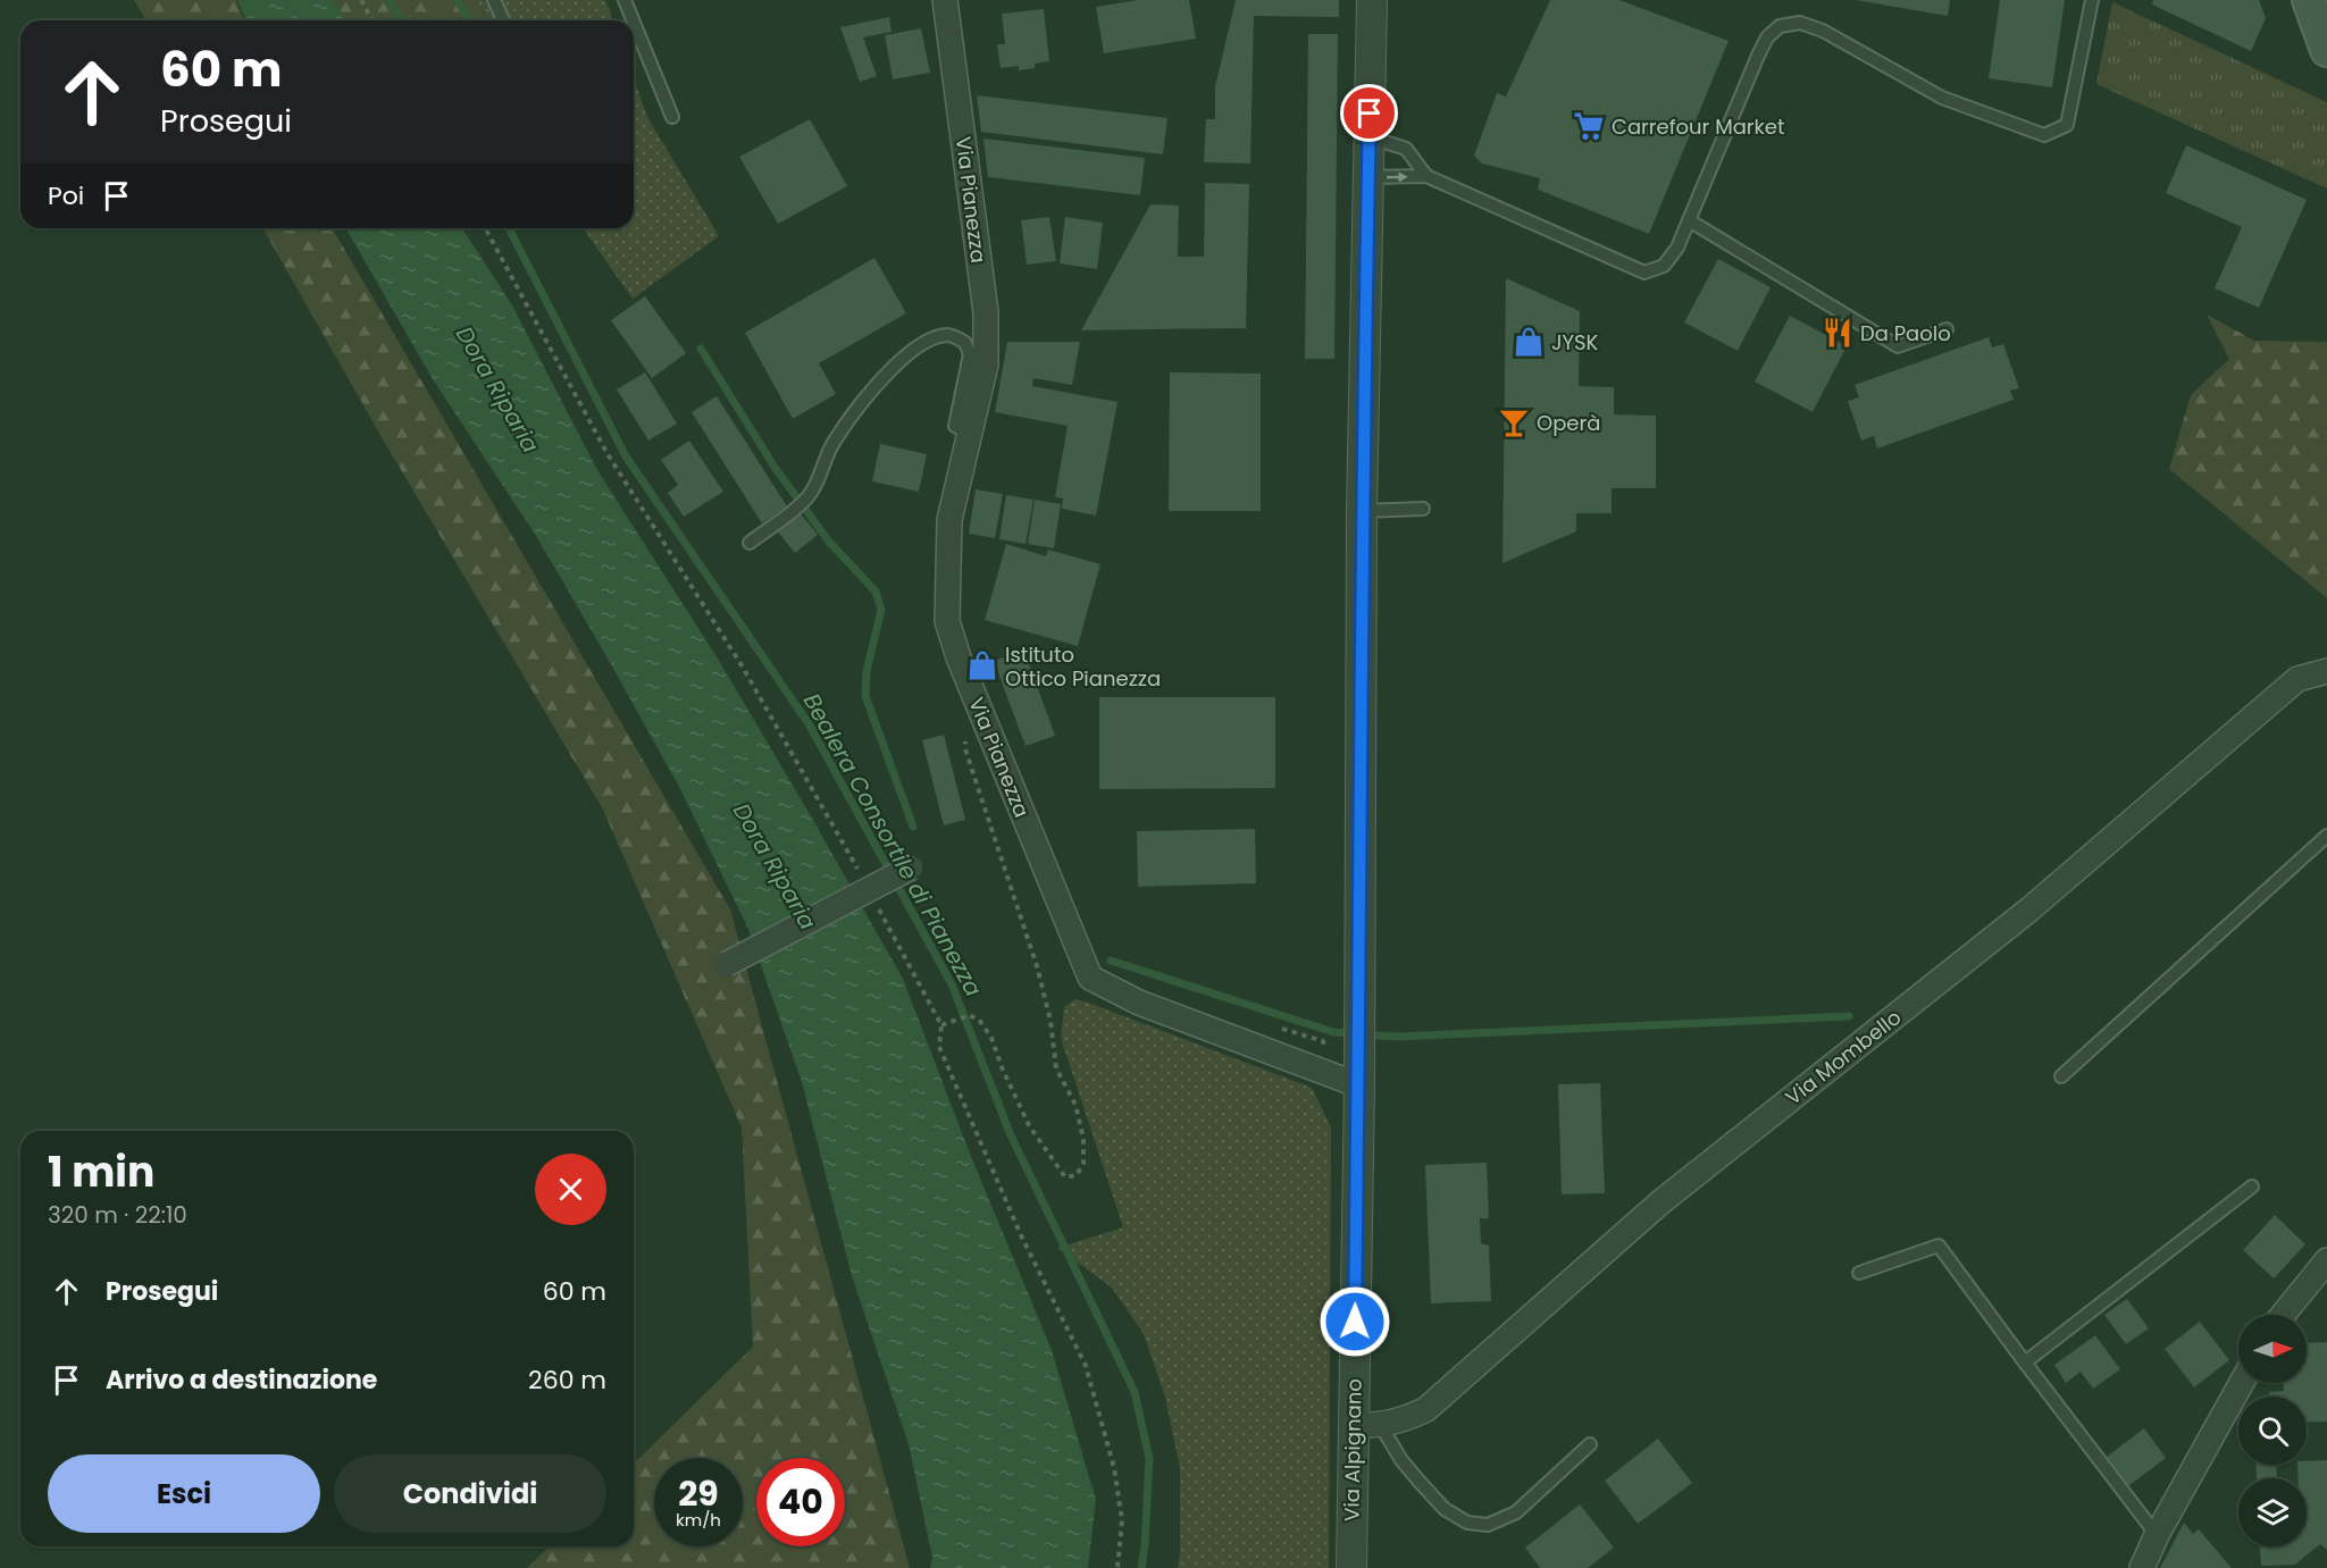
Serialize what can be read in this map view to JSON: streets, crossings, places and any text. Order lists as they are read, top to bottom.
{
  "streets": {
    "street": ["Via Pianezza", "Via Mombello", "Via Alpignano"]
  },
  "crossings": [
    ["Via Pianezza", "Via Alpignano"],
    ["Via Mombello", "Via Alpignano"]
  ],
  "water": ["Dora Riparia", "Bealera Consortile di Pianezza"],
  "places": {
    "supermarket": ["Carrefour Market"],
    "restaurant": ["Da Paolo"],
    "shop": ["JYSK", "Istituto Ottico Pianezza"],
    "bar": ["Operà"]
  },
  "north": "right",
  "page": {
    "turn": ["60 m", "Prosegui"],
    "then": "Poi",
    "heading": ["1 min", "320 m · 22:10"],
    "list": [
      {
        "name": "Prosegui",
        "value": "60 m"
      },
      {
        "name": "Arrivo a destinazione",
        "value": "260 m"
      }
    ],
    "buttons": ["Esci", "Condividi"],
    "speed": "29 km/h",
    "limit": "40"
  }
}
